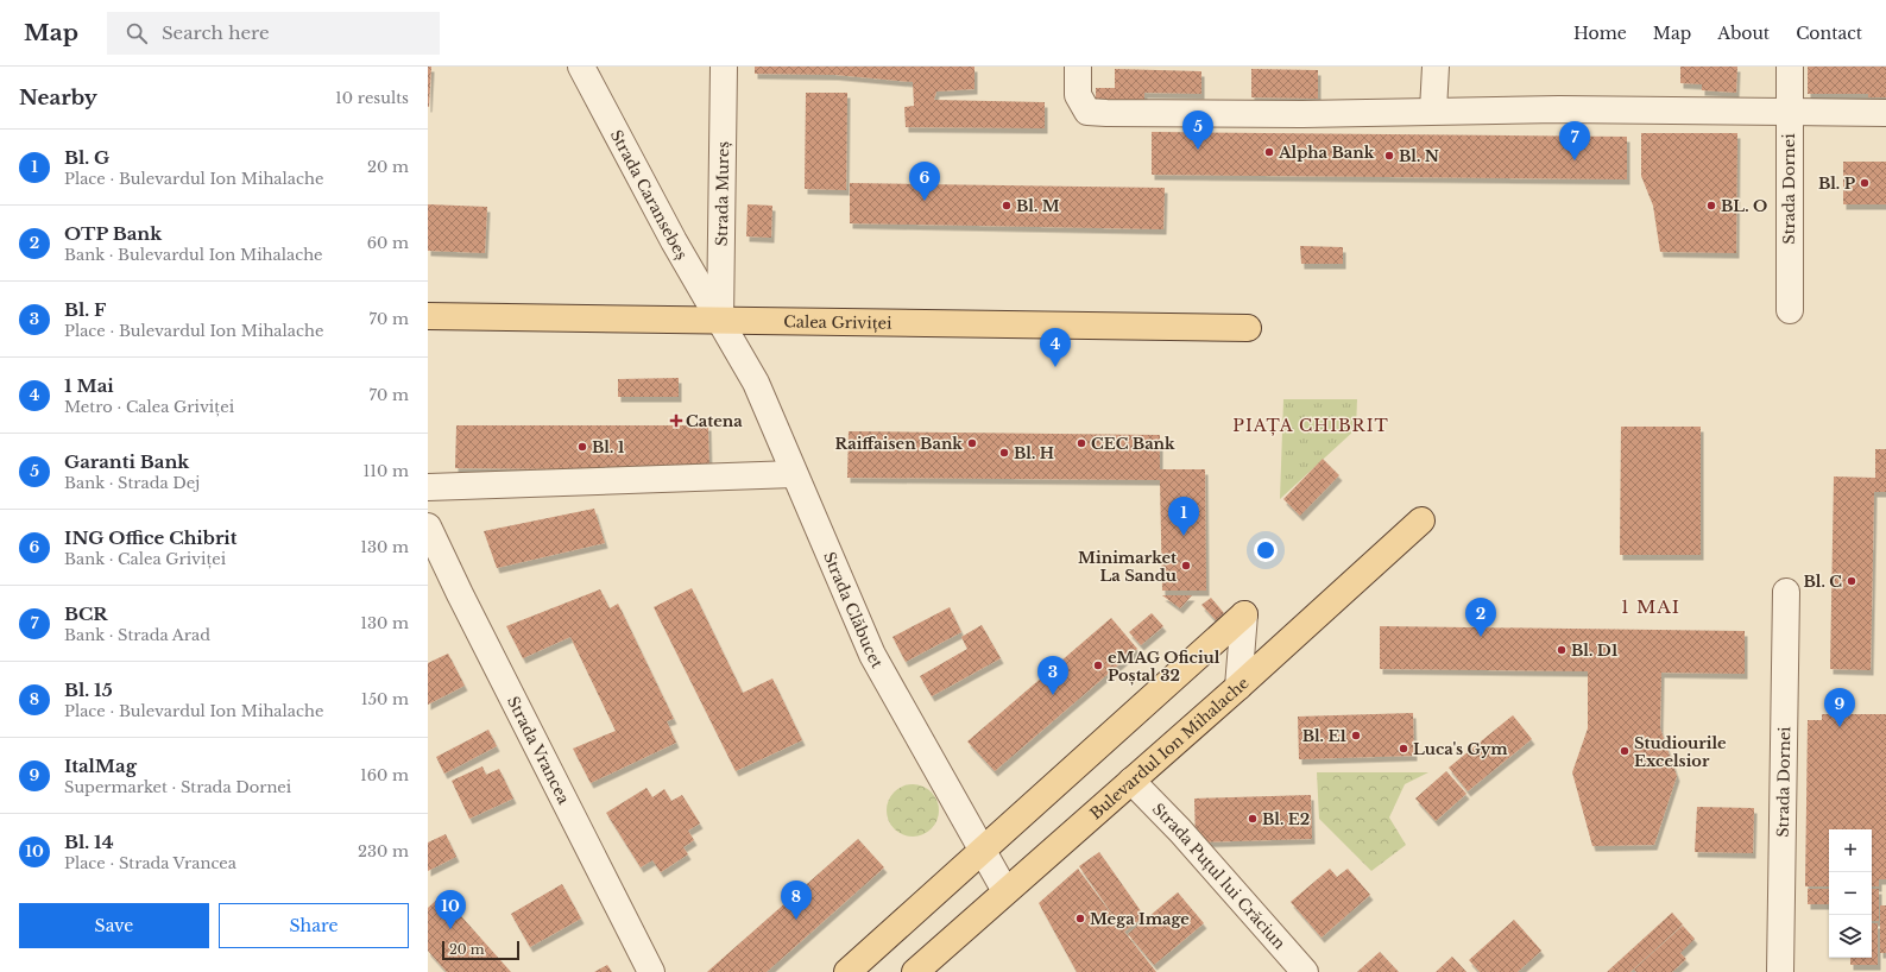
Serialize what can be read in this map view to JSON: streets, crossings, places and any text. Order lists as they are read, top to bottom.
{
  "streets": {
    "main road": ["Calea Griviței", "Bulevardul Ion Mihalache"],
    "street": [
      "Strada Dornei",
      "Strada Caransebeș",
      "Strada Mureș",
      "Strada Clăbucet",
      "Strada Vrancea",
      "Strada Puțul lui Crăciun"
    ]
  },
  "crossings": [
    ["Strada Caransebeș", "Strada Mureș"],
    ["Strada Caransebeș", "Calea Griviței"],
    ["Strada Caransebeș", "Strada Clăbucet"],
    ["Strada Mureș", "Calea Griviței"],
    ["Strada Mureș", "Strada Clăbucet"],
    ["Calea Griviței", "Strada Clăbucet"],
    ["Strada Clăbucet", "Bulevardul Ion Mihalache"],
    ["Bulevardul Ion Mihalache", "Strada Puțul lui Crăciun"]
  ],
  "districts": ["PIAȚA CHIBRIT", "1 MAI"],
  "places": {
    "other": [
      "Alpha Bank",
      "Bl. N",
      "Bl. P",
      "Bl. M",
      "BL. O",
      "Raiffaisen Bank",
      "CEC Bank",
      "Bl. 1",
      "Bl. H",
      "Minimarket La Sandu",
      "Bl. C",
      "Bl. D1",
      "eMAG Oficiul Poștal 32",
      "Bl. E1",
      "Luca's Gym",
      "Studiourile Excelsior",
      "Bl. E2",
      "Mega Image"
    ],
    "health": ["Catena"]
  },
  "scale_bar": "20 m",
  "page": {
    "header": "Map",
    "search": "Search here",
    "nav": [
      "Home",
      "Map",
      "About",
      "Contact"
    ],
    "heading": ["Nearby", "10 results"],
    "pins": [
      "5",
      "7",
      "6",
      "4",
      "1",
      "2",
      "3",
      "9",
      "8",
      "10"
    ],
    "list": [
      {
        "mark": "1",
        "name": "Bl. G",
        "note": "Place · Bulevardul Ion Mihalache",
        "value": "20 m"
      },
      {
        "mark": "2",
        "name": "OTP Bank",
        "note": "Bank · Bulevardul Ion Mihalache",
        "value": "60 m"
      },
      {
        "mark": "3",
        "name": "Bl. F",
        "note": "Place · Bulevardul Ion Mihalache",
        "value": "70 m"
      },
      {
        "mark": "4",
        "name": "1 Mai",
        "note": "Metro · Calea Griviței",
        "value": "70 m"
      },
      {
        "mark": "5",
        "name": "Garanti Bank",
        "note": "Bank · Strada Dej",
        "value": "110 m"
      },
      {
        "mark": "6",
        "name": "ING Office Chibrit",
        "note": "Bank · Calea Griviței",
        "value": "130 m"
      },
      {
        "mark": "7",
        "name": "BCR",
        "note": "Bank · Strada Arad",
        "value": "130 m"
      },
      {
        "mark": "8",
        "name": "Bl. 15",
        "note": "Place · Bulevardul Ion Mihalache",
        "value": "150 m"
      },
      {
        "mark": "9",
        "name": "ItalMag",
        "note": "Supermarket · Strada Dornei",
        "value": "160 m"
      },
      {
        "mark": "10",
        "name": "Bl. 14",
        "note": "Place · Strada Vrancea",
        "value": "230 m"
      }
    ],
    "map_buttons": ["+", "−"],
    "buttons": ["Save", "Share"],
    "scale": "20 m"
  }
}
